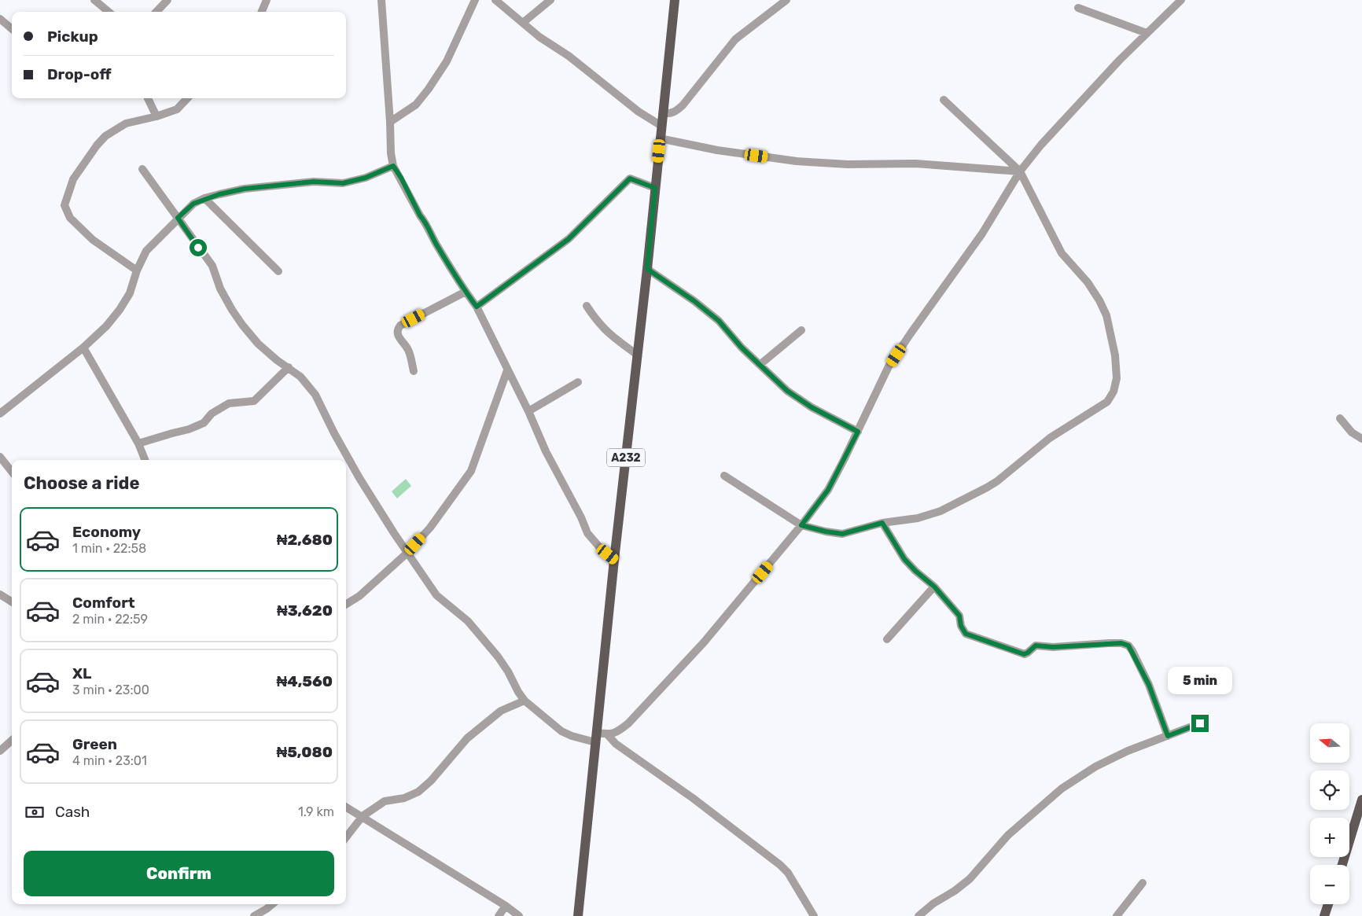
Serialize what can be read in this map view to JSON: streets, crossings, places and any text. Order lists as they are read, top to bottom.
{
  "streets": {
    "main road": ["A232"]
  },
  "north": "left",
  "page": {
    "banner": ["Pickup", "Drop-off"],
    "heading": "Choose a ride",
    "list": [
      {
        "name": "Economy",
        "note": "1 min · 22:58",
        "value": "₦2,680"
      },
      {
        "name": "Comfort",
        "note": "2 min · 22:59",
        "value": "₦3,620"
      },
      {
        "name": "XL",
        "note": "3 min · 23:00",
        "value": "₦4,560"
      },
      {
        "name": "Green",
        "note": "4 min · 23:01",
        "value": "₦5,080"
      }
    ],
    "bubble": "5 min",
    "map_buttons": ["+", "−"],
    "pay": ["Cash", "1.9 km"],
    "buttons": "Confirm"
  }
}
